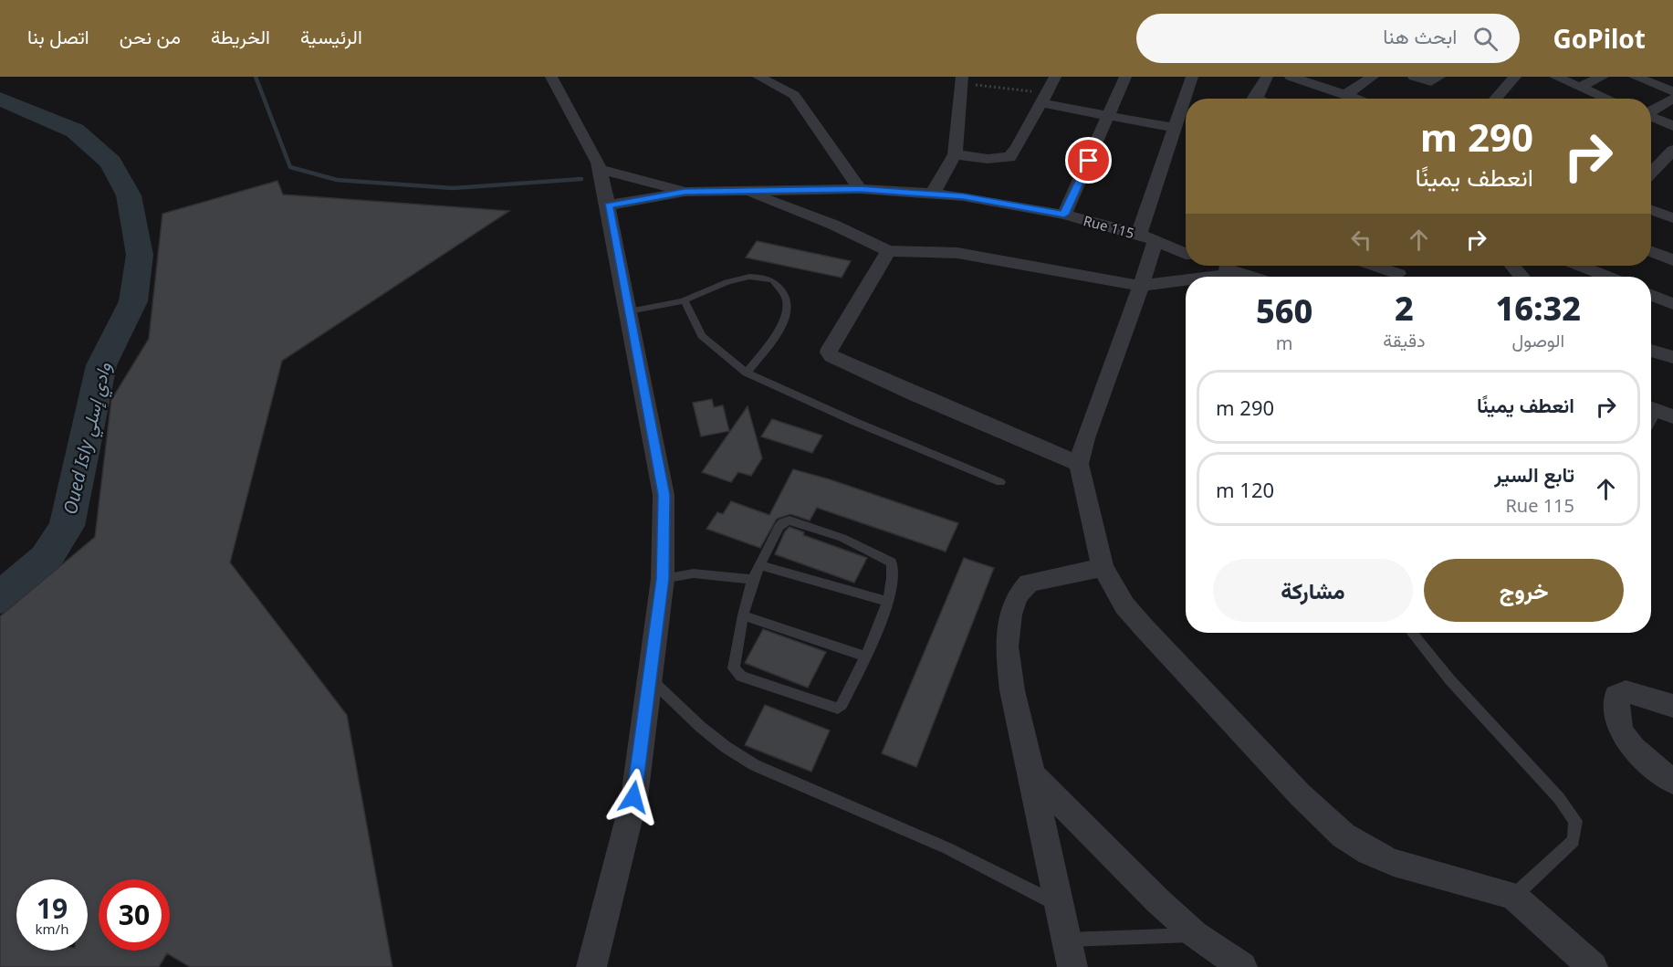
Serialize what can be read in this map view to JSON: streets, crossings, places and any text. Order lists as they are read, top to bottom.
{
  "streets": {
    "street": ["Rue 115"]
  },
  "water": ["Oued Isly وادي إسلي"],
  "page": {
    "header": "GoPilot",
    "search": "ابحث هنا",
    "nav": [
      "الرئيسية",
      "الخريطة",
      "من نحن",
      "اتصل بنا"
    ],
    "turn": ["290 m", "انعطف يمينًا"],
    "eta": [
      "16:32",
      "الوصول",
      "2",
      "دقيقة",
      "560",
      "m"
    ],
    "list": [
      {
        "name": "انعطف يمينًا",
        "value": "290 m"
      },
      {
        "name": "تابع السير",
        "note": "Rue 115",
        "value": "120 m"
      }
    ],
    "buttons": ["خروج", "مشاركة"],
    "speed": "19 km/h",
    "limit": "30"
  }
}
